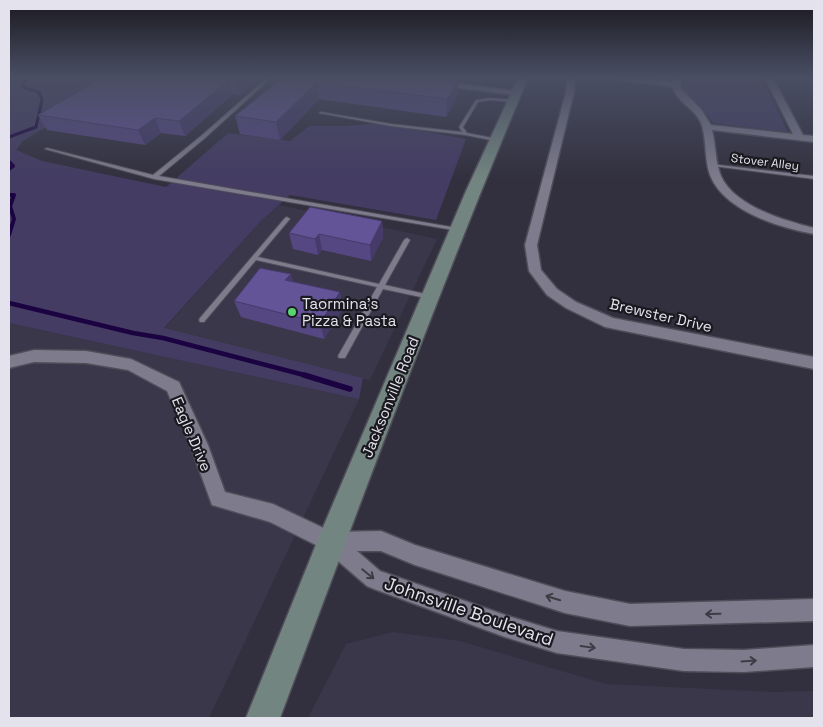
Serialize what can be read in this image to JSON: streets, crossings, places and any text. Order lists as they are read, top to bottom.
{
  "streets": {
    "main road": ["Jacksonville Road"],
    "street": ["Brewster Drive", "Eagle Drive", "Johnsville Boulevard"],
    "lane": ["Stover Alley"]
  },
  "crossings": [
    ["Jacksonville Road", "Eagle Drive"],
    ["Jacksonville Road", "Johnsville Boulevard"],
    ["Eagle Drive", "Johnsville Boulevard"]
  ],
  "places": ["Taormina's Pizza & Pasta"]
}
